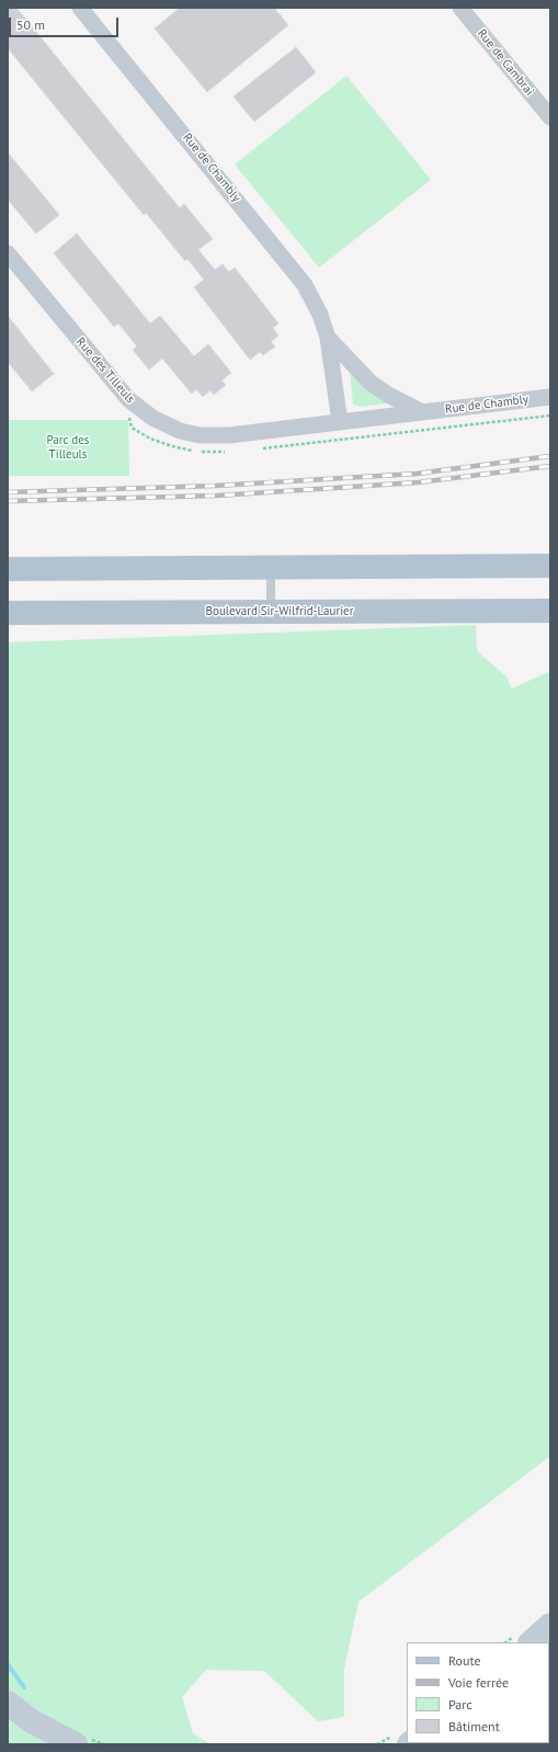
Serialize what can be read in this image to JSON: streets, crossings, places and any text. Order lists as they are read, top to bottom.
{
  "streets": {
    "main road": ["Boulevard Sir-Wilfrid-Laurier"],
    "street": ["Rue de Cambrai", "Rue de Chambly", "Rue des Tilleuls"]
  },
  "crossings": [
    ["Rue de Chambly", "Rue des Tilleuls"]
  ],
  "parks": ["Parc des Tilleuls"],
  "legend": [
    "Route",
    "Voie ferrée",
    "Parc",
    "Bâtiment"
  ],
  "scale_bar": "50 m"
}
